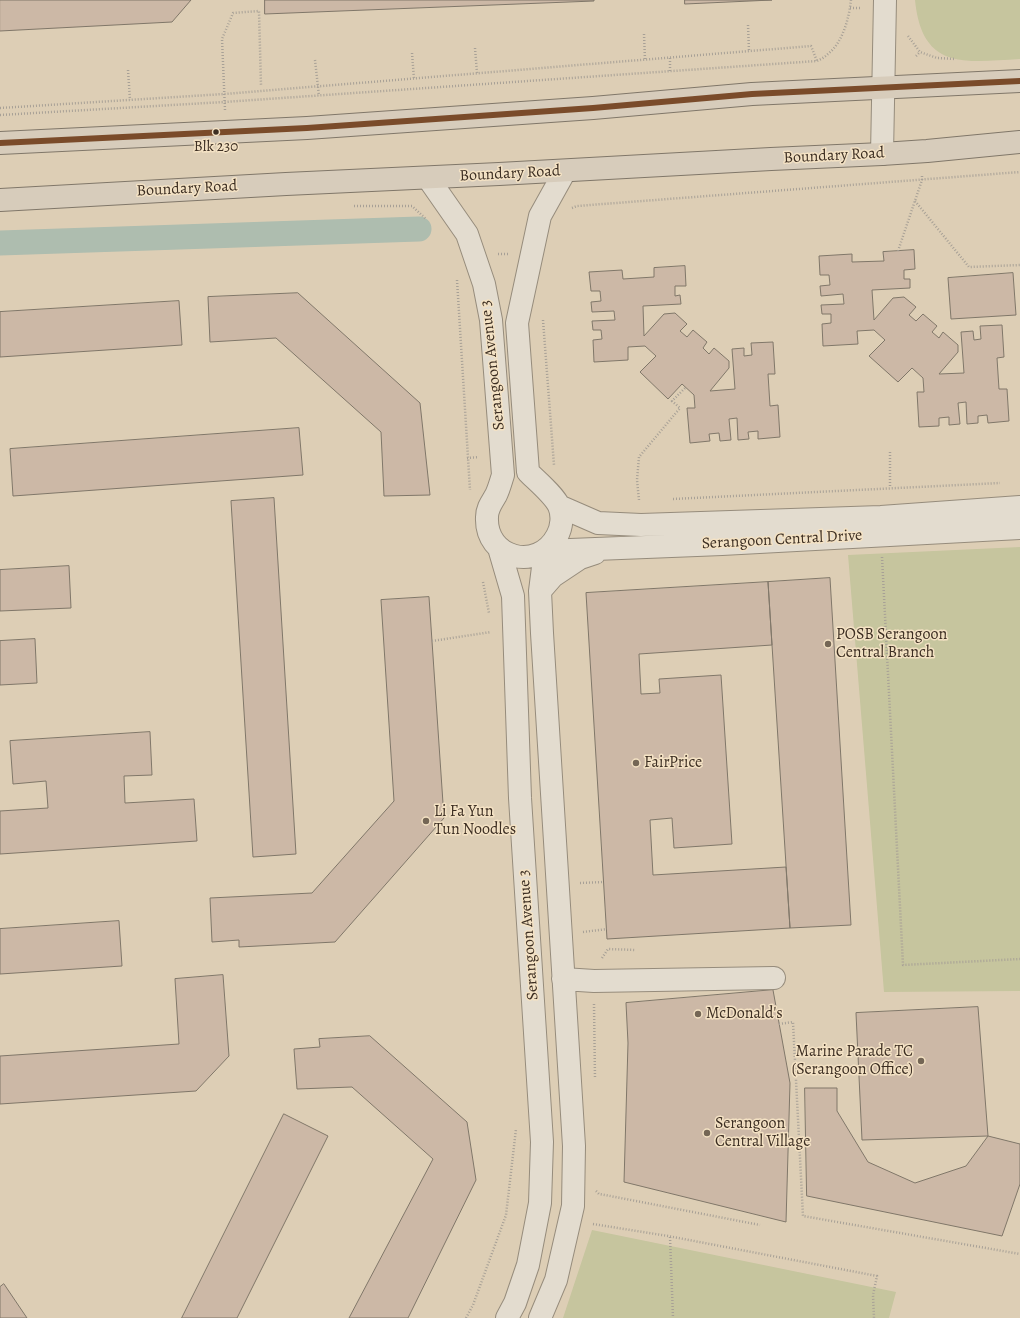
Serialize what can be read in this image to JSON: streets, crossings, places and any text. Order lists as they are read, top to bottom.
{
  "streets": {
    "main road": ["Boundary Road"],
    "street": ["Serangoon Avenue 3", "Serangoon Central Drive"]
  },
  "crossings": [
    ["Boundary Road", "Serangoon Avenue 3"],
    ["Serangoon Avenue 3", "Serangoon Central Drive"]
  ],
  "places": [
    "Blk 230",
    "POSB Serangoon Central Branch",
    "FairPrice",
    "Li Fa Yun Tun Noodles",
    "McDonald's",
    "Marine Parade TC (Serangoon Office)",
    "Serangoon Central Village"
  ]
}
